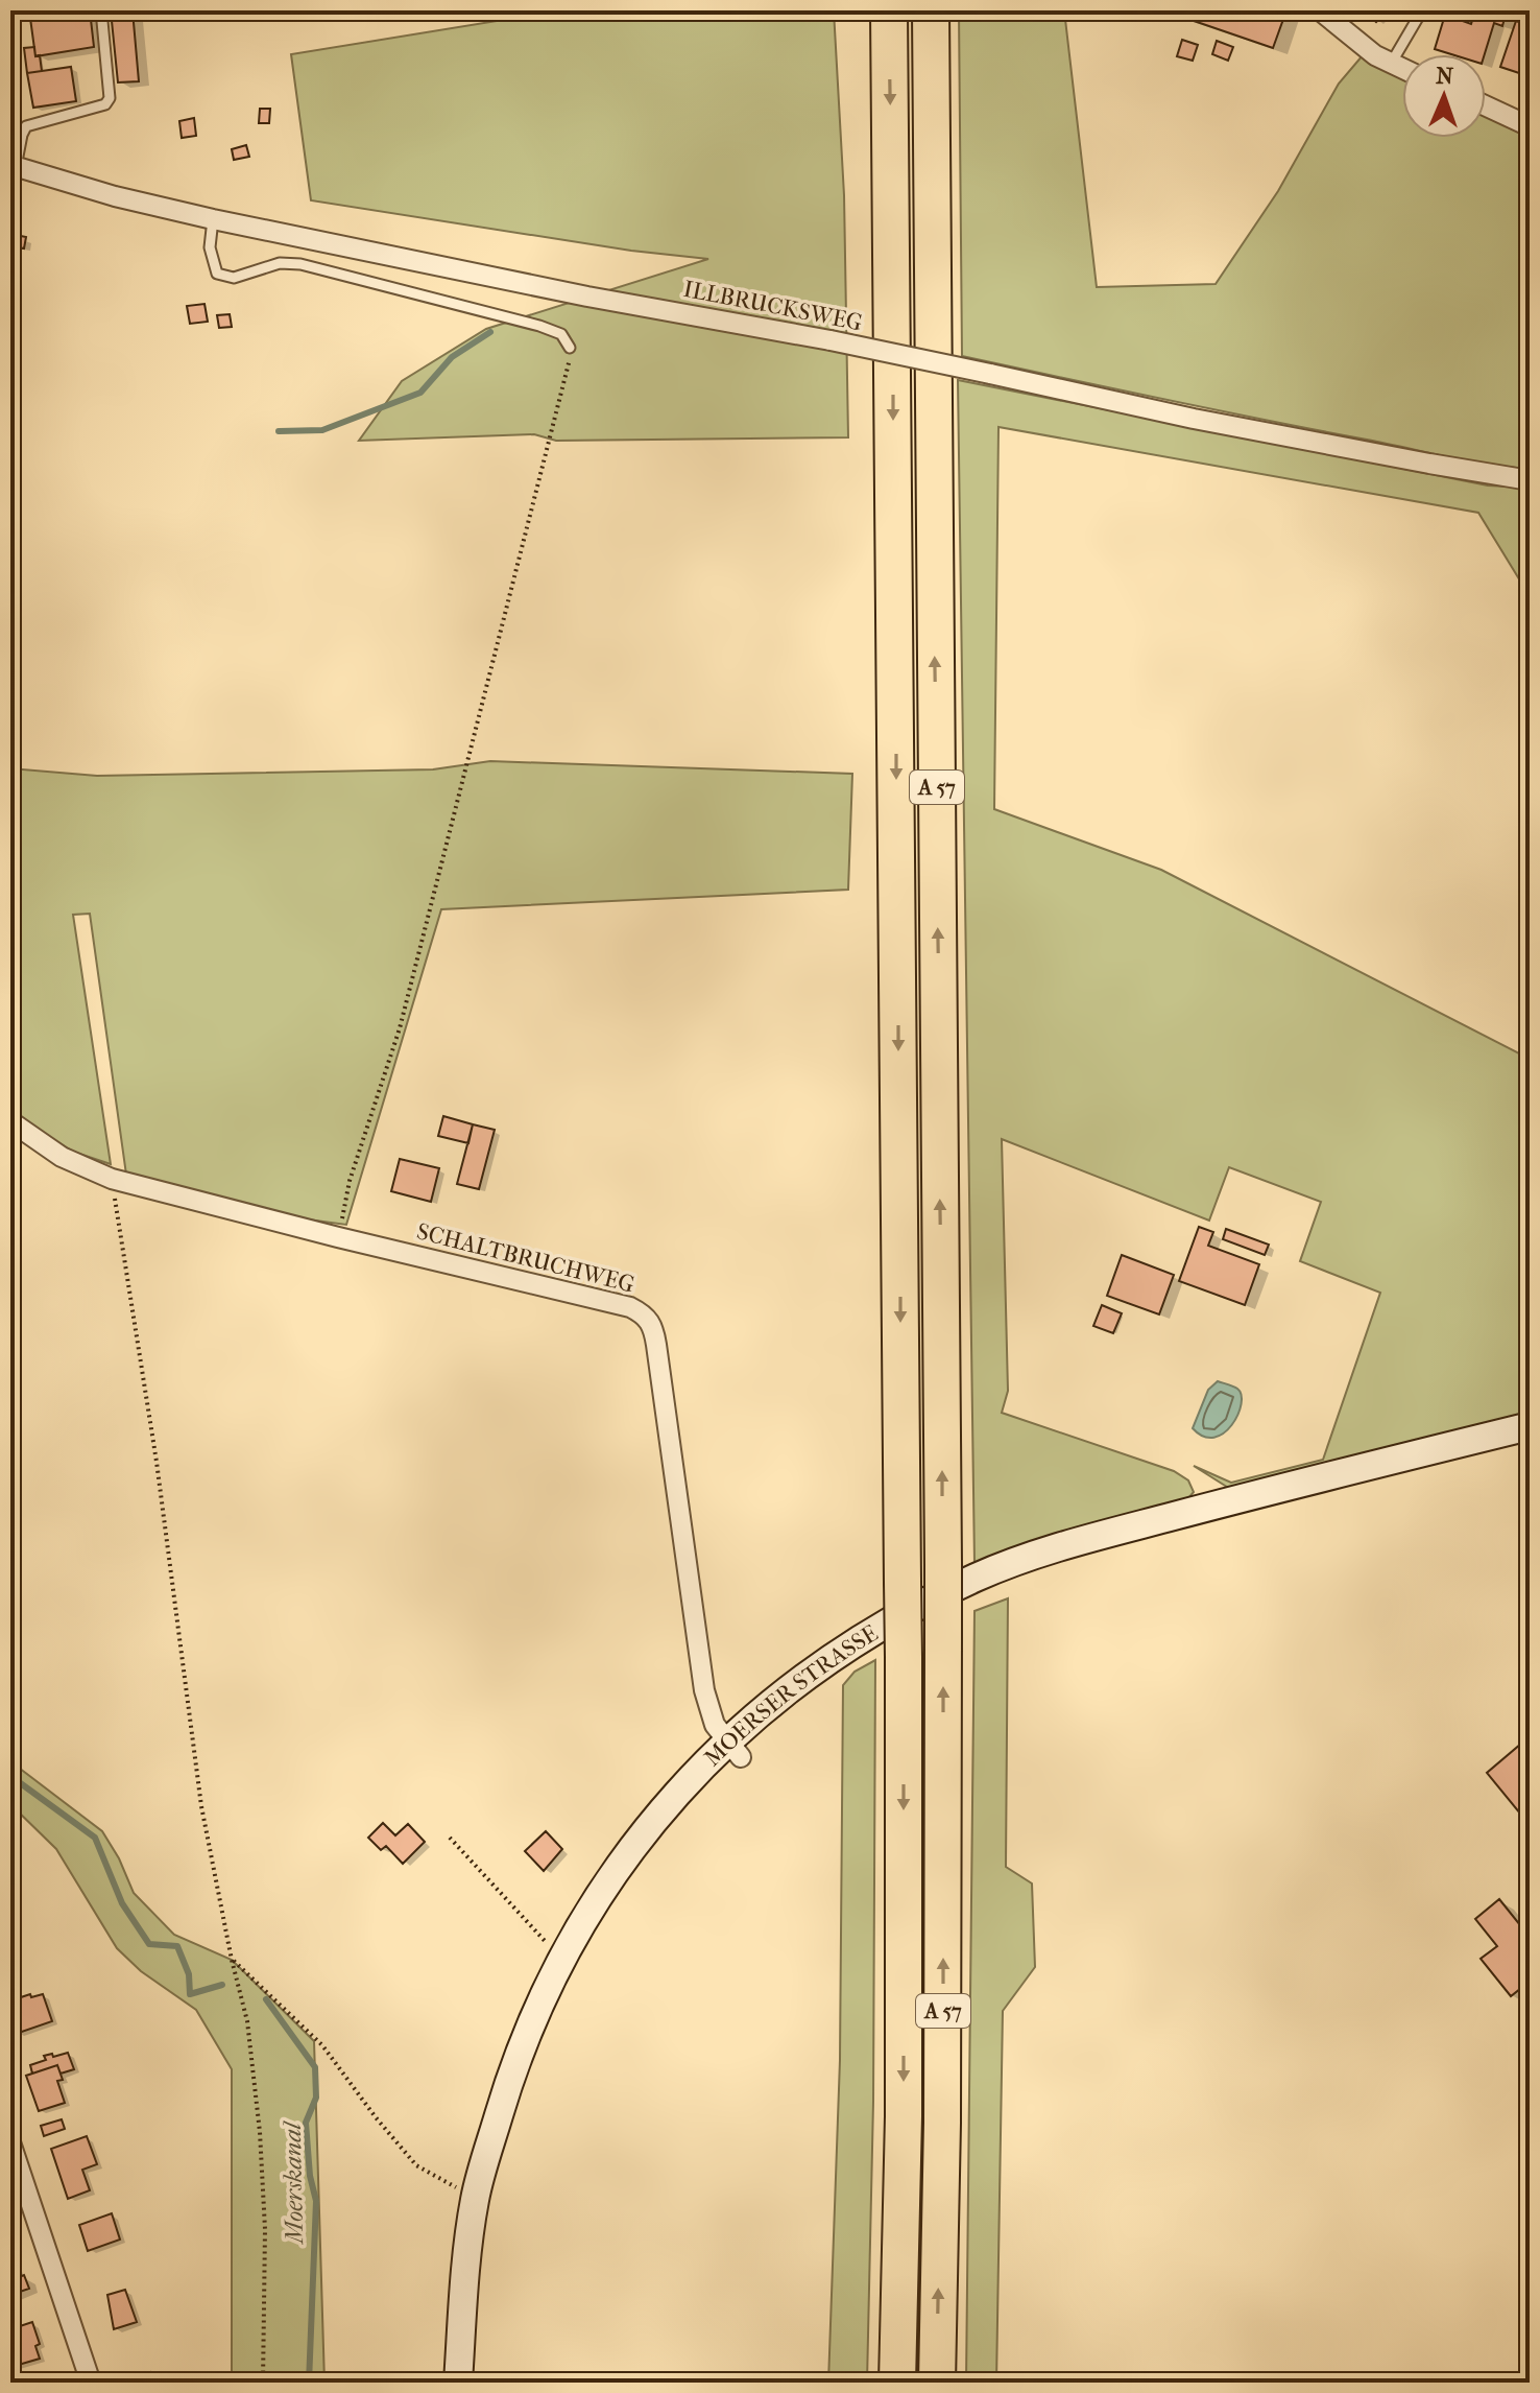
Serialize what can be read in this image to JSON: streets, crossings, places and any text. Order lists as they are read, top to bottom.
{
  "streets": {
    "highway": ["A 57"],
    "street": ["ILLBRUCKSWEG", "SCHALTBRUCHWEG", "MOERSER STRASSE"]
  },
  "crossings": [
    ["SCHALTBRUCHWEG", "MOERSER STRASSE"]
  ],
  "water": ["Moerskanal"],
  "north": "top"
}
